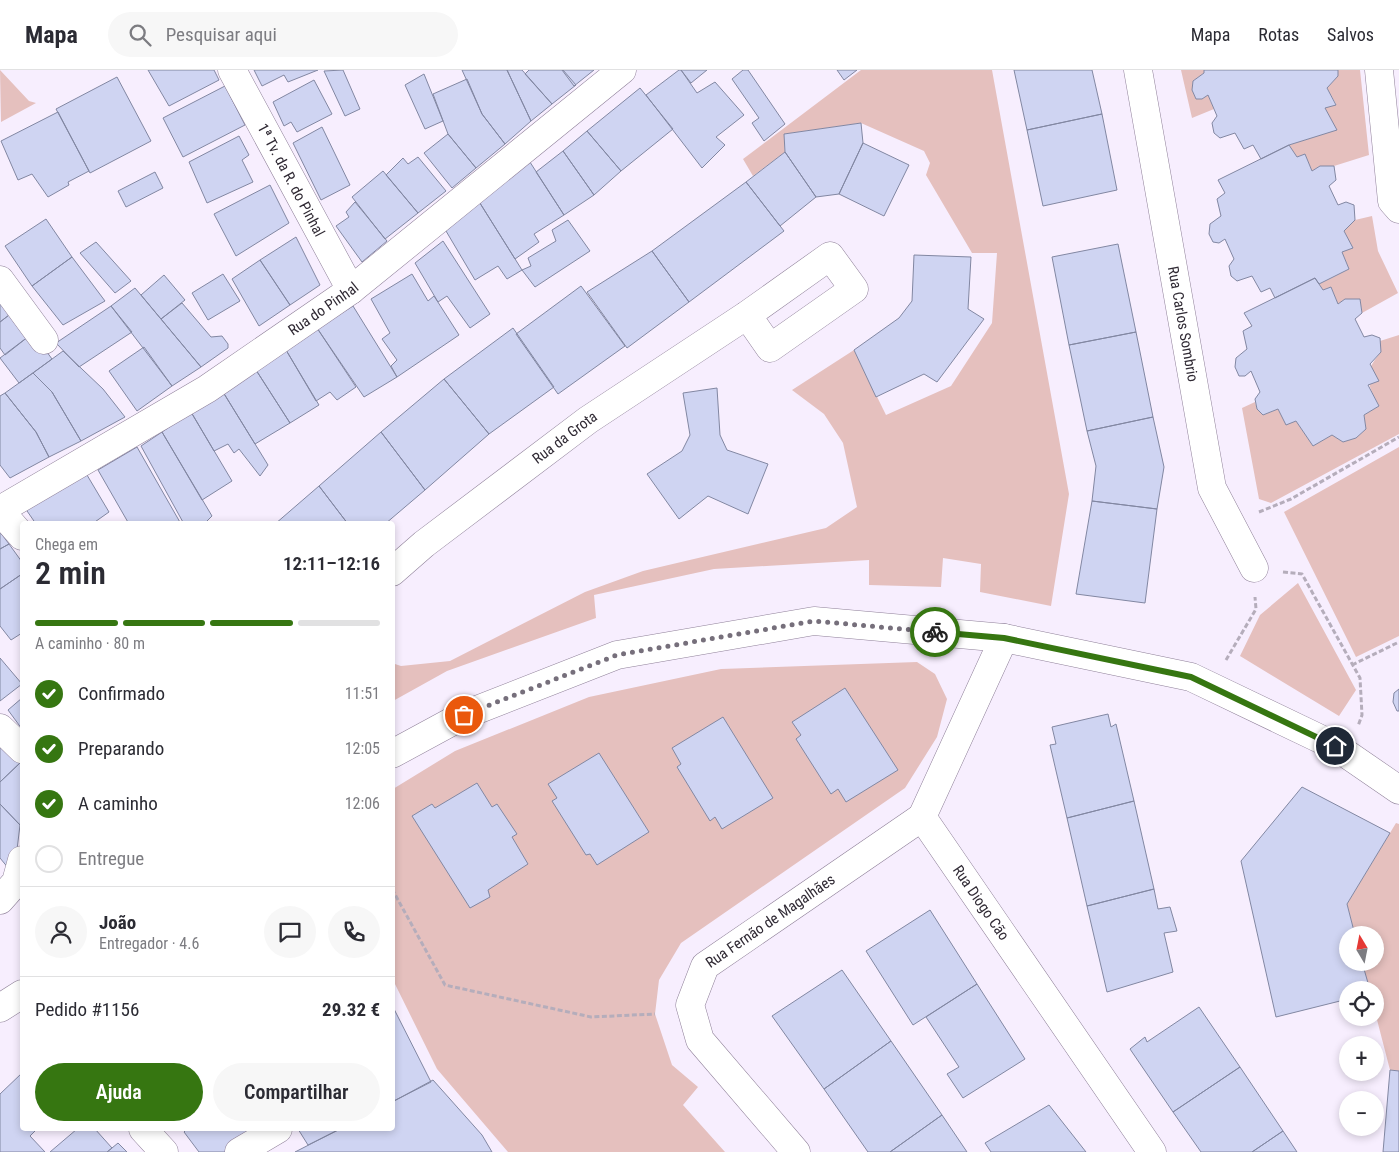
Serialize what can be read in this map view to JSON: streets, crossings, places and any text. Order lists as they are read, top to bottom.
{
  "streets": {
    "street": [
      "1ª Tv. da R. do Pinhal",
      "Rua do Pinhal",
      "Rua Carlos Sombrio",
      "Rua da Grota",
      "Rua Diogo Cão",
      "Rua Fernão de Magalhães"
    ]
  },
  "crossings": [
    ["1ª Tv. da R. do Pinhal", "Rua do Pinhal"],
    ["Rua Diogo Cão", "Rua Fernão de Magalhães"]
  ],
  "north": "top",
  "page": {
    "header": "Mapa",
    "search": "Pesquisar aqui",
    "nav": ["Mapa", "Rotas", "Salvos"],
    "heading": ["2 min", "Chega em", "12:11–12:16"],
    "panel": [
      "João",
      "Entregador · 4.6",
      "Pedido #1156",
      "29.32 €"
    ],
    "bar": "A caminho · 80 m",
    "list": [
      ["Confirmado", "11:51"],
      ["Preparando", "12:05"],
      ["A caminho", "12:06"],
      "Entregue"
    ],
    "map_buttons": ["+", "−"],
    "buttons": ["Ajuda", "Compartilhar"]
  }
}
